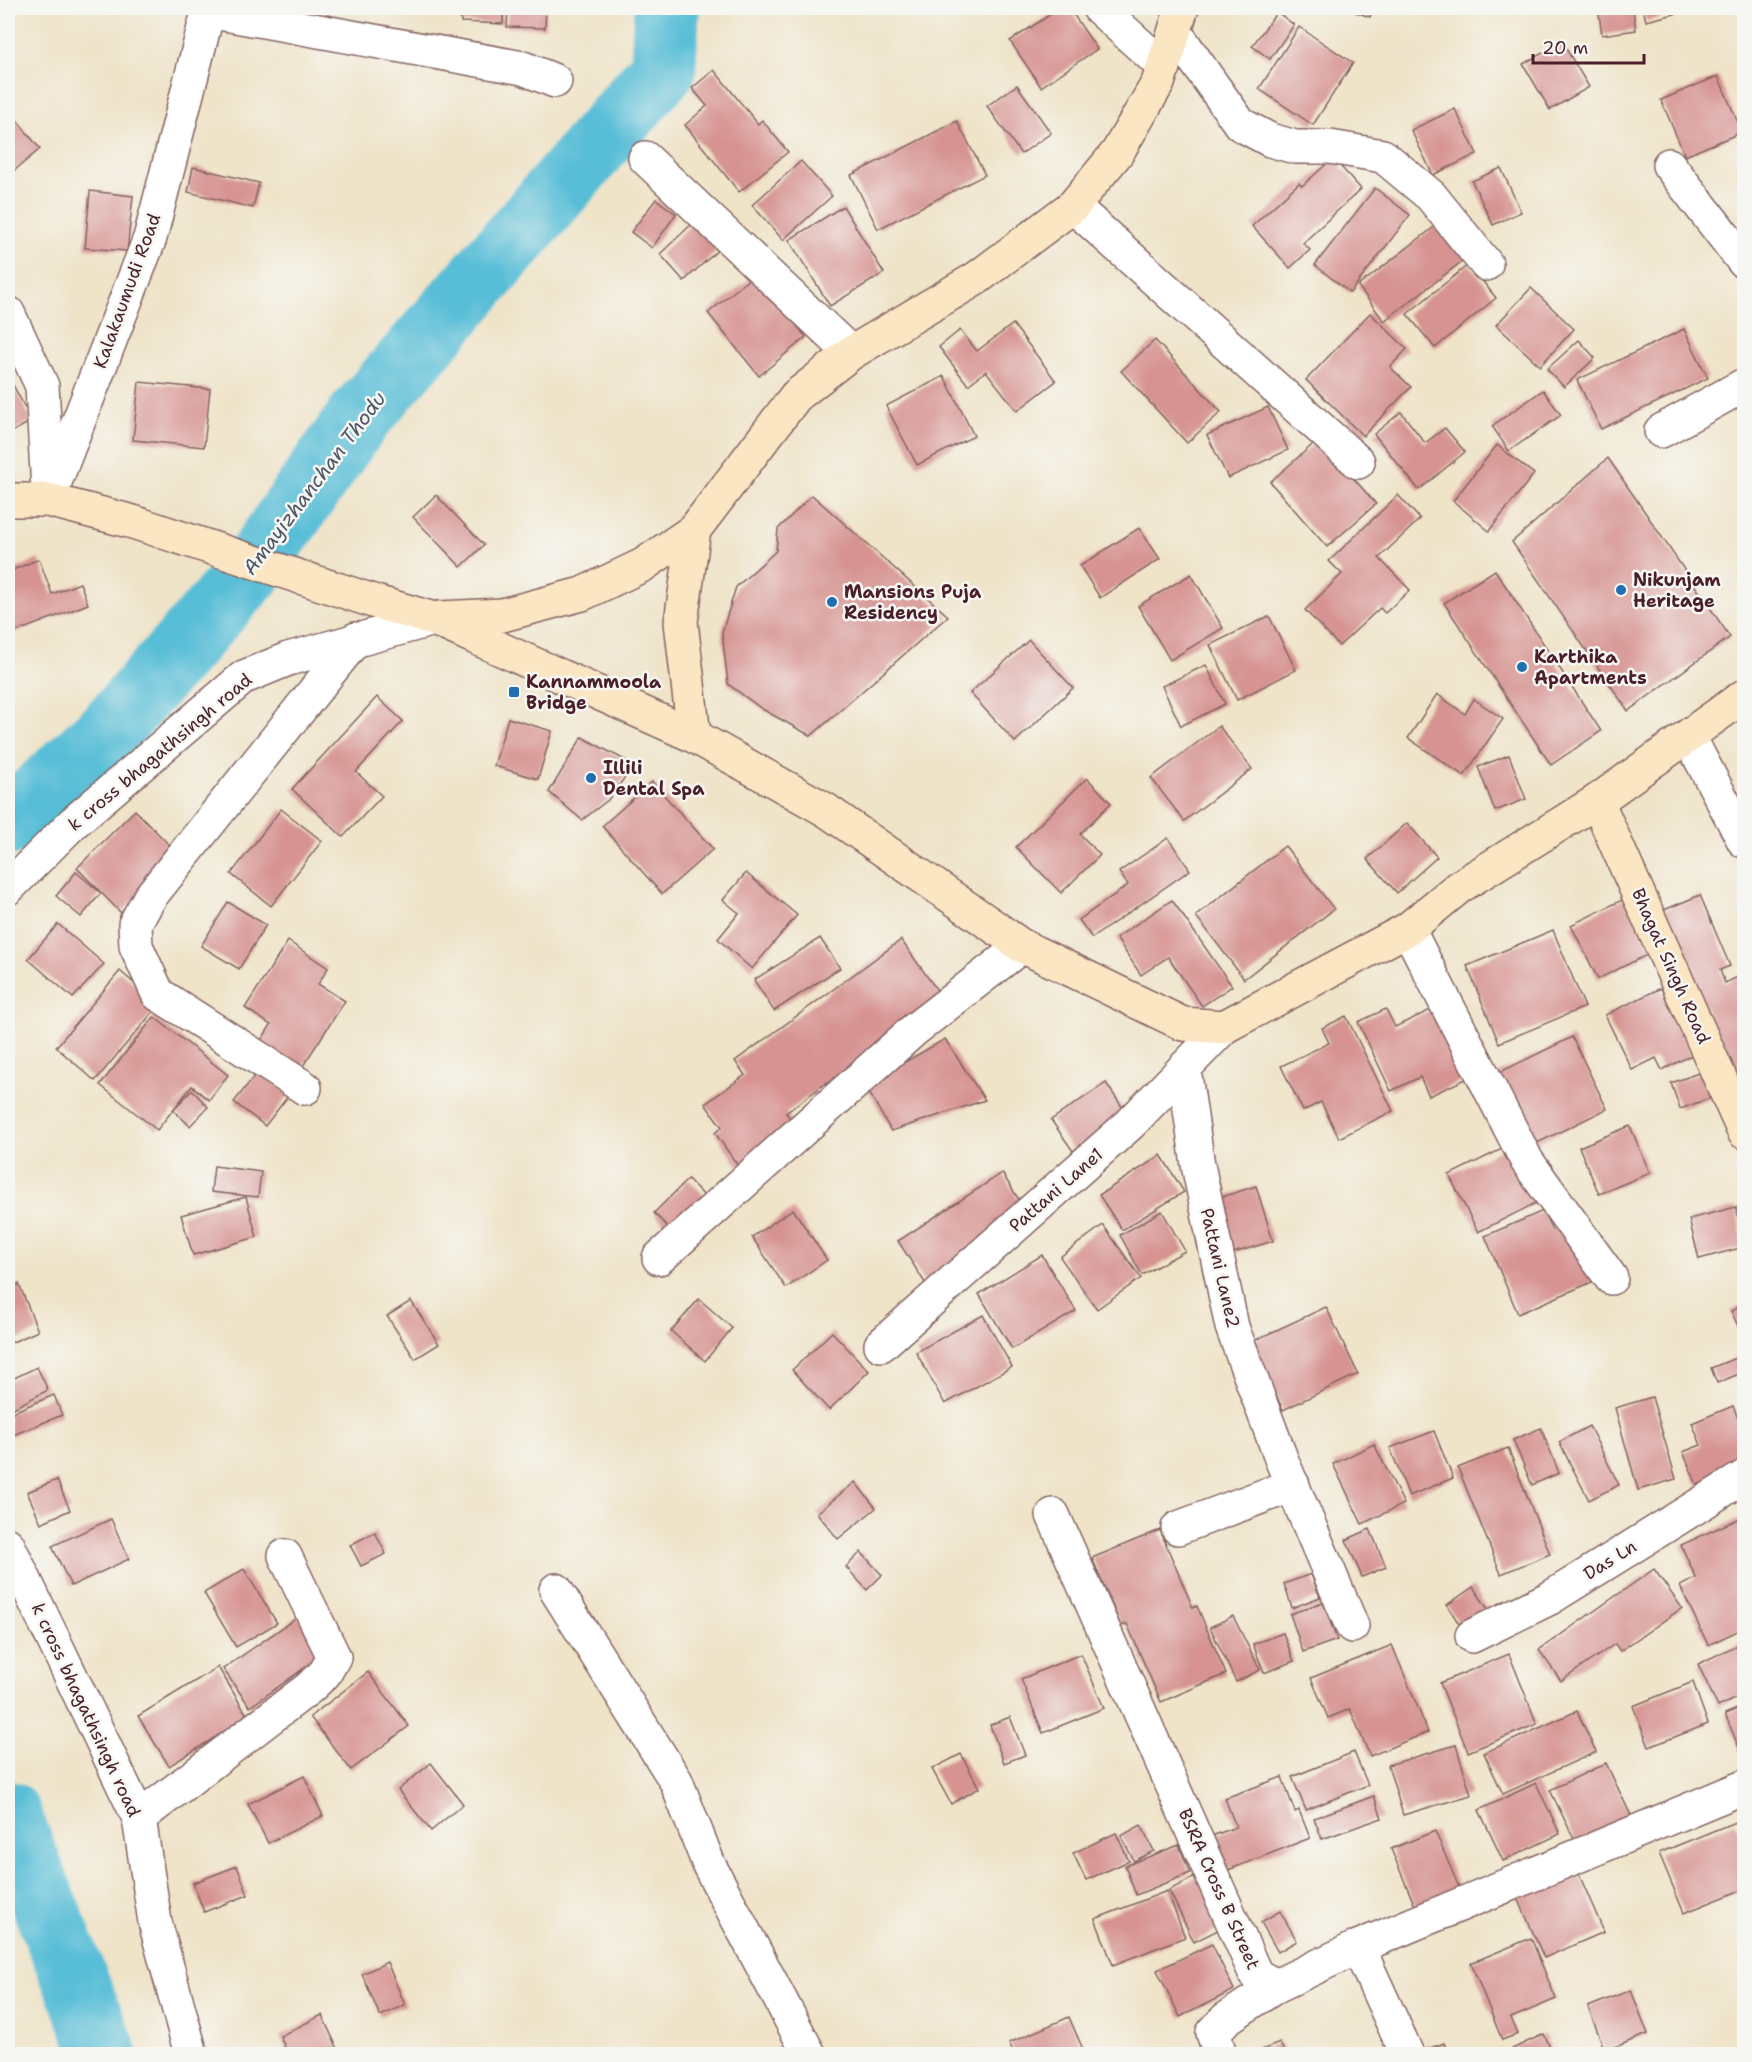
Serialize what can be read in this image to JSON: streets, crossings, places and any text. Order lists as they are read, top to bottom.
{
  "streets": {
    "main road": ["Bhagat Singh Road"],
    "street": [
      "Kalakaumudi Road",
      "k cross bhagathsingh road",
      "Pattani Lane1",
      "Pattani Lane2",
      "Das Ln",
      "BSRA Cross B Street"
    ]
  },
  "crossings": [
    ["Pattani Lane1", "Pattani Lane2"]
  ],
  "water": ["Amayizhanchan Thodu"],
  "places": {
    "other": [
      "Nikunjam Heritage",
      "Mansions Puja Residency",
      "Karthika Apartments",
      "Illili Dental Spa"
    ],
    "transit": ["Kannammoola Bridge"]
  },
  "scale_bar": "20 m"
}
